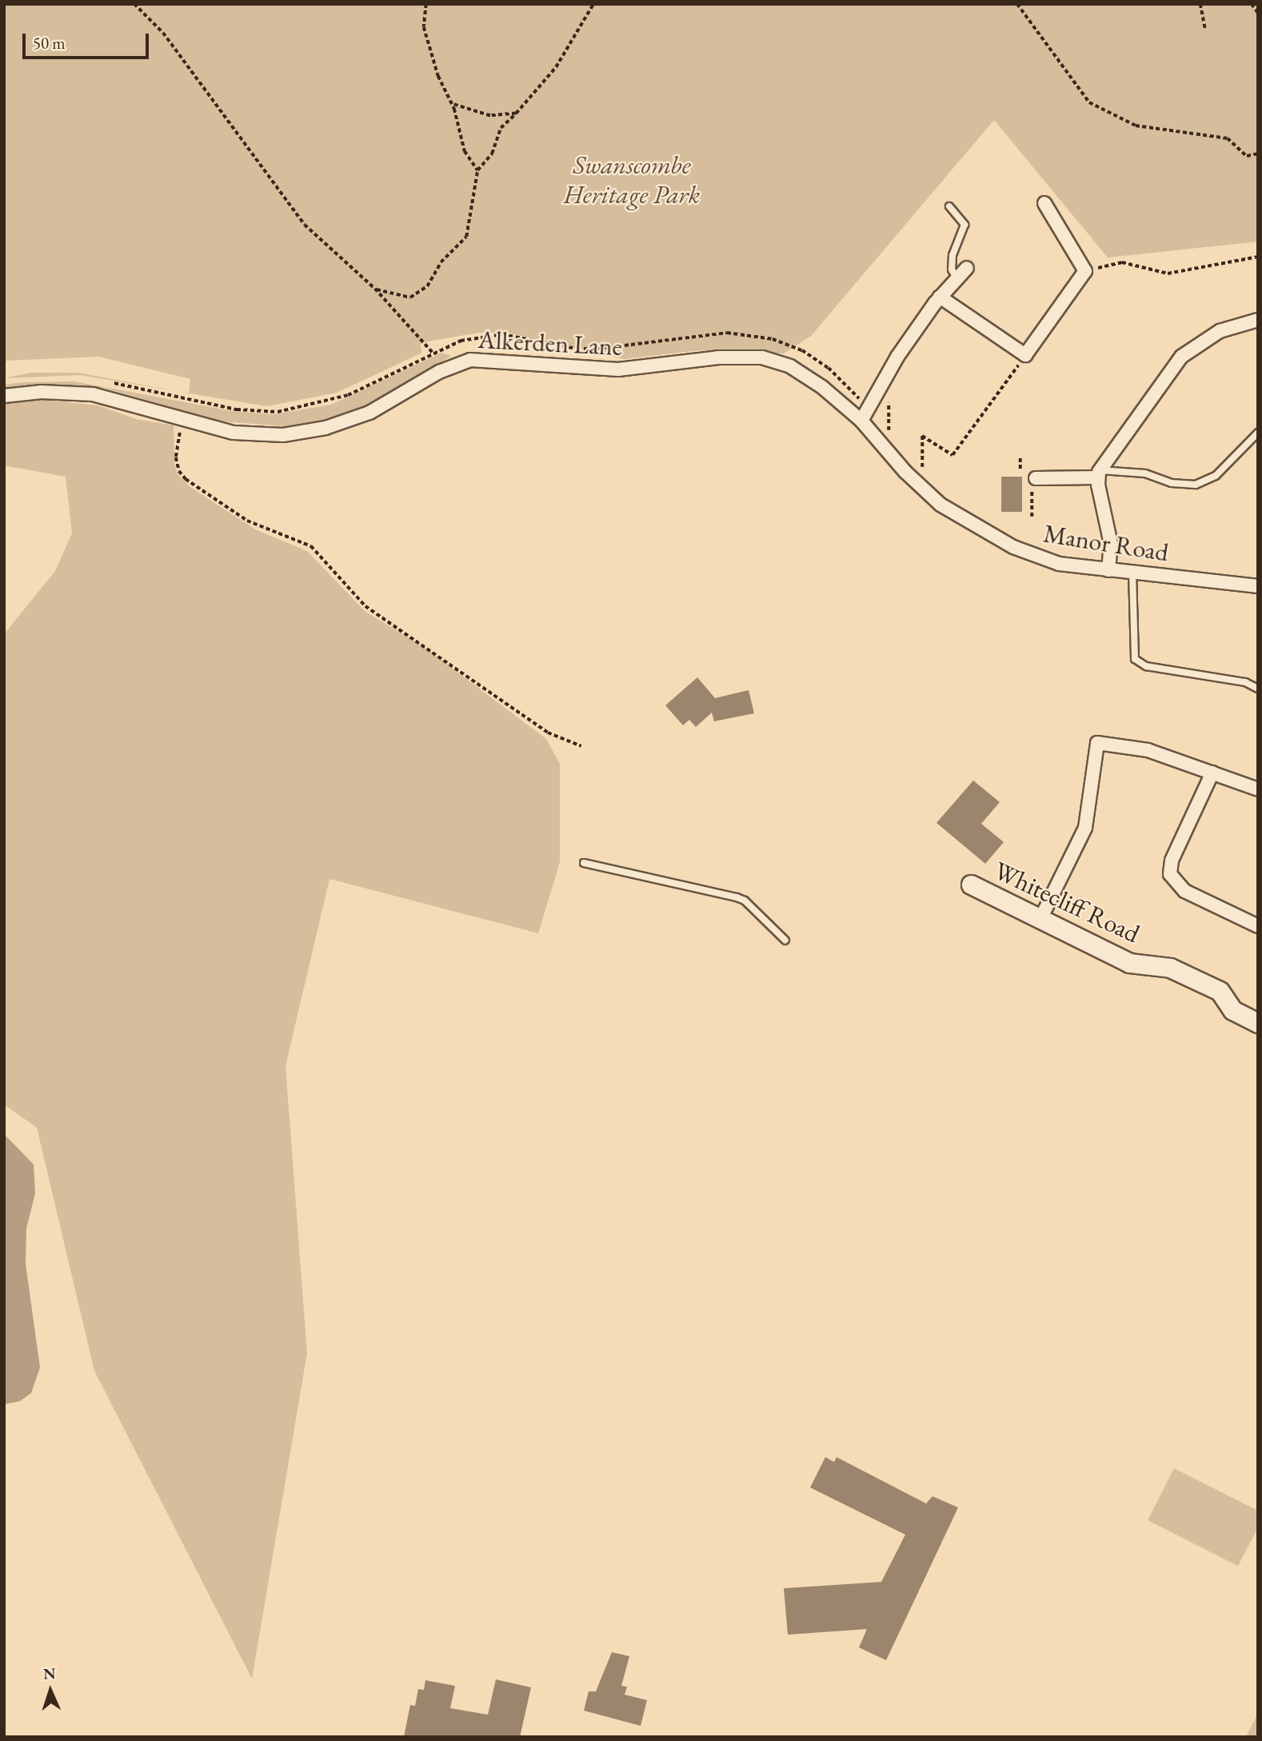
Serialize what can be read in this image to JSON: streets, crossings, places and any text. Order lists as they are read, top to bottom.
{
  "streets": {
    "street": ["Alkerden Lane", "Manor Road", "Whitecliff Road"]
  },
  "crossings": [
    ["Alkerden Lane", "Manor Road"]
  ],
  "parks": ["Swanscombe Heritage Park"],
  "scale_bar": "50 m",
  "north": "top"
}
